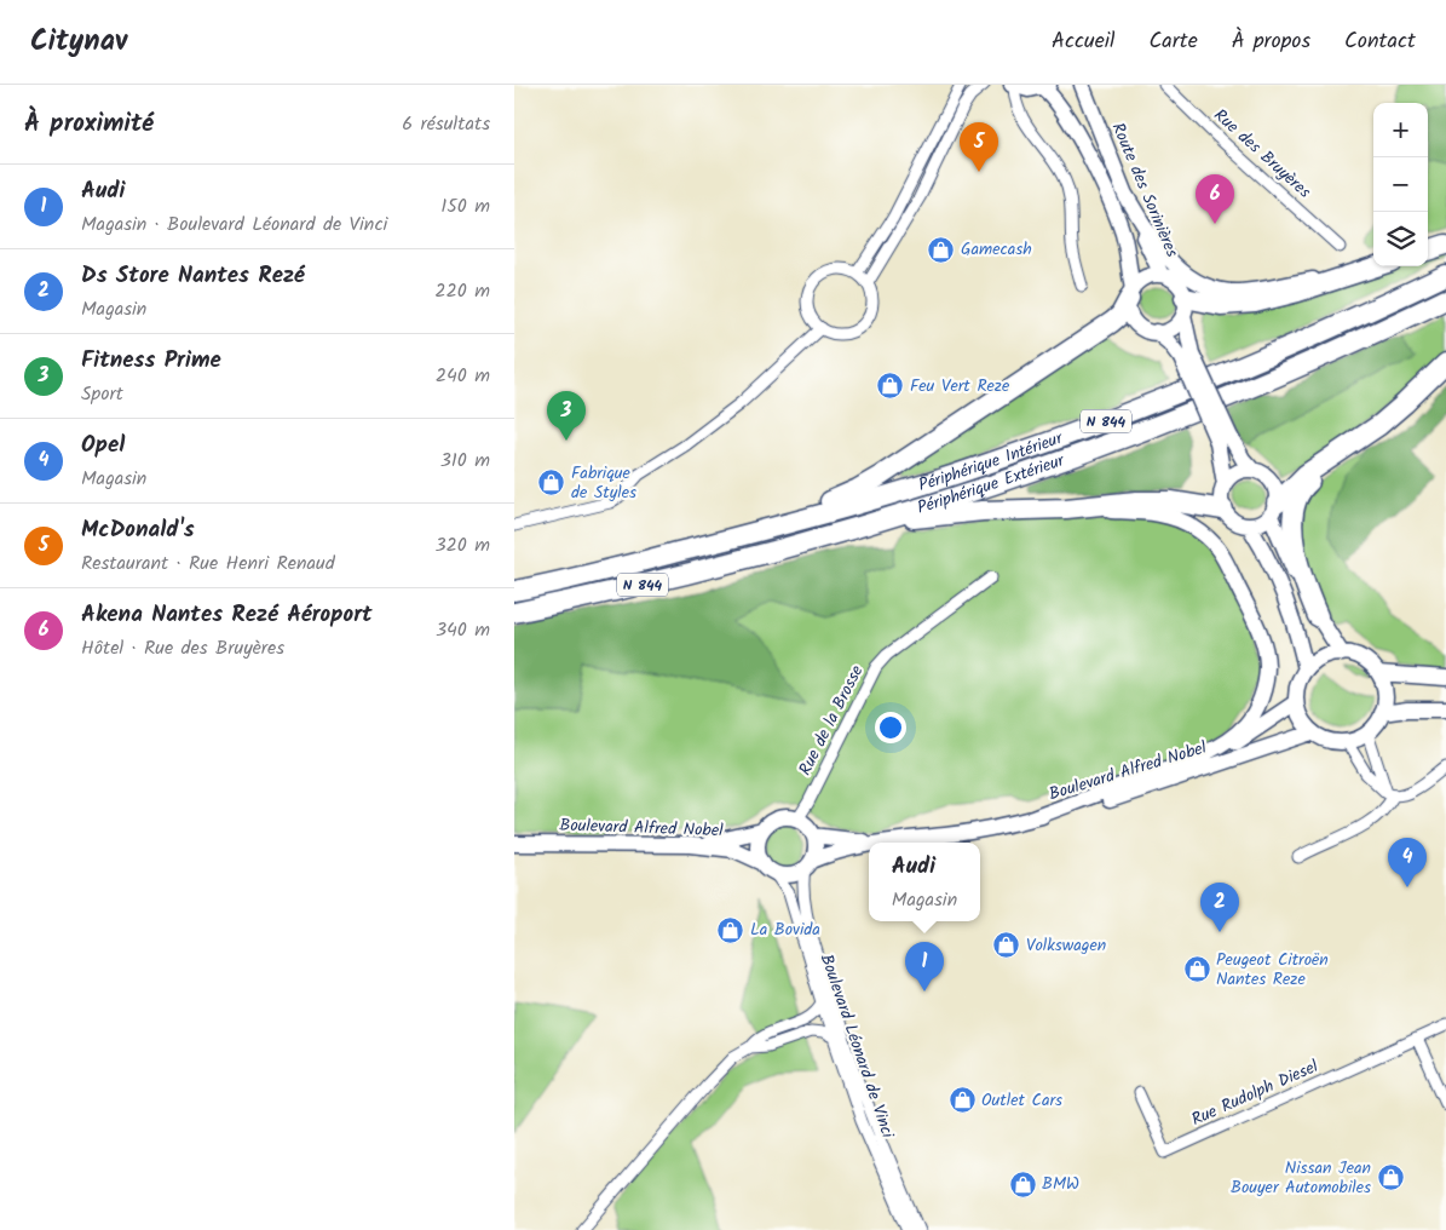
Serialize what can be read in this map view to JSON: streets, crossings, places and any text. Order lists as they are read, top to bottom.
{
  "streets": {
    "highway": ["N 844", "Périphérique Intérieur", "Périphérique Extérieur"],
    "main road": ["Route des Sorinières", "Boulevard Alfred Nobel"],
    "street": [
      "Rue des Bruyères",
      "Rue de la Brosse",
      "Boulevard Léonard de Vinci",
      "Rue Rudolph Diesel"
    ]
  },
  "crossings": [
    ["Rue de la Brosse", "Boulevard Alfred Nobel"],
    ["Rue de la Brosse", "Boulevard Léonard de Vinci"],
    ["Boulevard Alfred Nobel", "Boulevard Léonard de Vinci"]
  ],
  "places": {
    "shop": [
      "Gamecash",
      "Feu Vert Reze",
      "Fabrique de Styles",
      "La Bovida",
      "Volkswagen",
      "Peugeot Citroën Nantes Reze",
      "Outlet Cars",
      "Nissan Jean Bouyer Automobiles",
      "BMW"
    ]
  },
  "page": {
    "header": "Citynav",
    "nav": [
      "Accueil",
      "Carte",
      "À propos",
      "Contact"
    ],
    "heading": ["À proximité", "6 résultats"],
    "map_buttons": ["+", "−"],
    "pins": [
      "5",
      "6",
      "3",
      "4",
      "2",
      "1"
    ],
    "list": [
      {
        "mark": "1",
        "name": "Audi",
        "note": "Magasin · Boulevard Léonard de Vinci",
        "value": "150 m"
      },
      {
        "mark": "2",
        "name": "Ds Store Nantes Rezé",
        "note": "Magasin",
        "value": "220 m"
      },
      {
        "mark": "3",
        "name": "Fitness Prime",
        "note": "Sport",
        "value": "240 m"
      },
      {
        "mark": "4",
        "name": "Opel",
        "note": "Magasin",
        "value": "310 m"
      },
      {
        "mark": "5",
        "name": "McDonald's",
        "note": "Restaurant · Rue Henri Renaud",
        "value": "320 m"
      },
      {
        "mark": "6",
        "name": "Akena Nantes Rezé Aéroport",
        "note": "Hôtel · Rue des Bruyères",
        "value": "340 m"
      }
    ],
    "popup": ["Audi", "Magasin"]
  }
}
